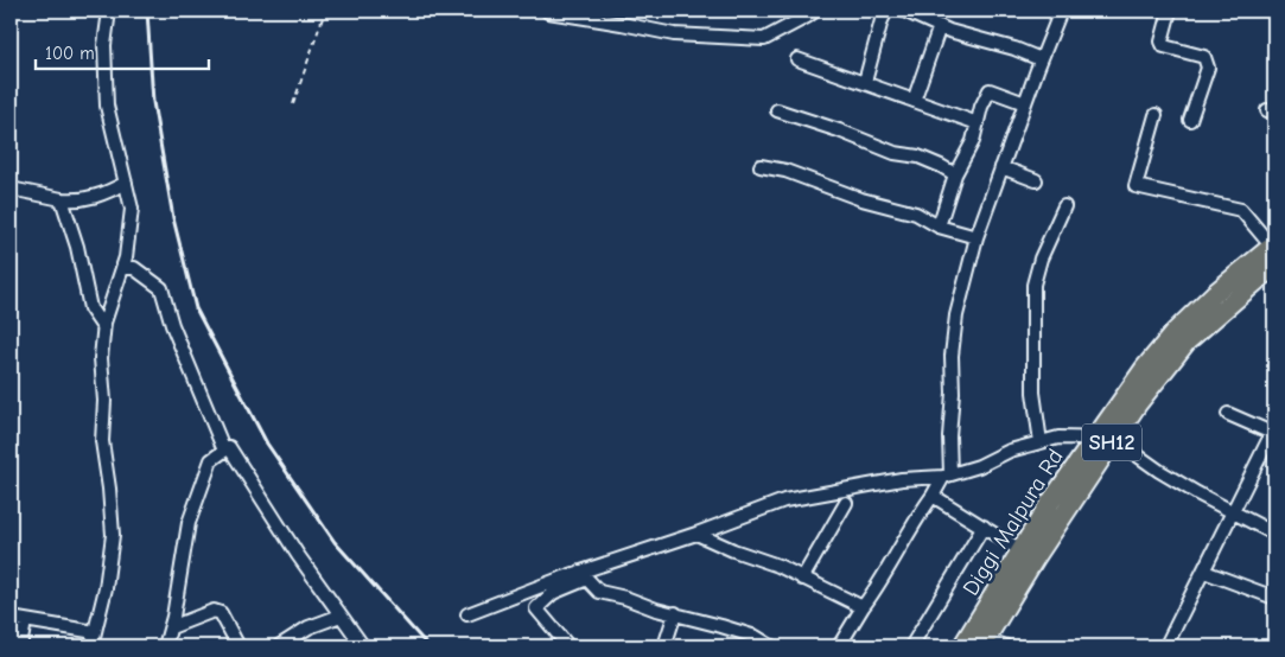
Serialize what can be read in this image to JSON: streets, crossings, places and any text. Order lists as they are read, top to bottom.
{
  "streets": {
    "main road": ["SH12", "Diggi Malpura Rd"]
  },
  "scale_bar": "100 m"
}
